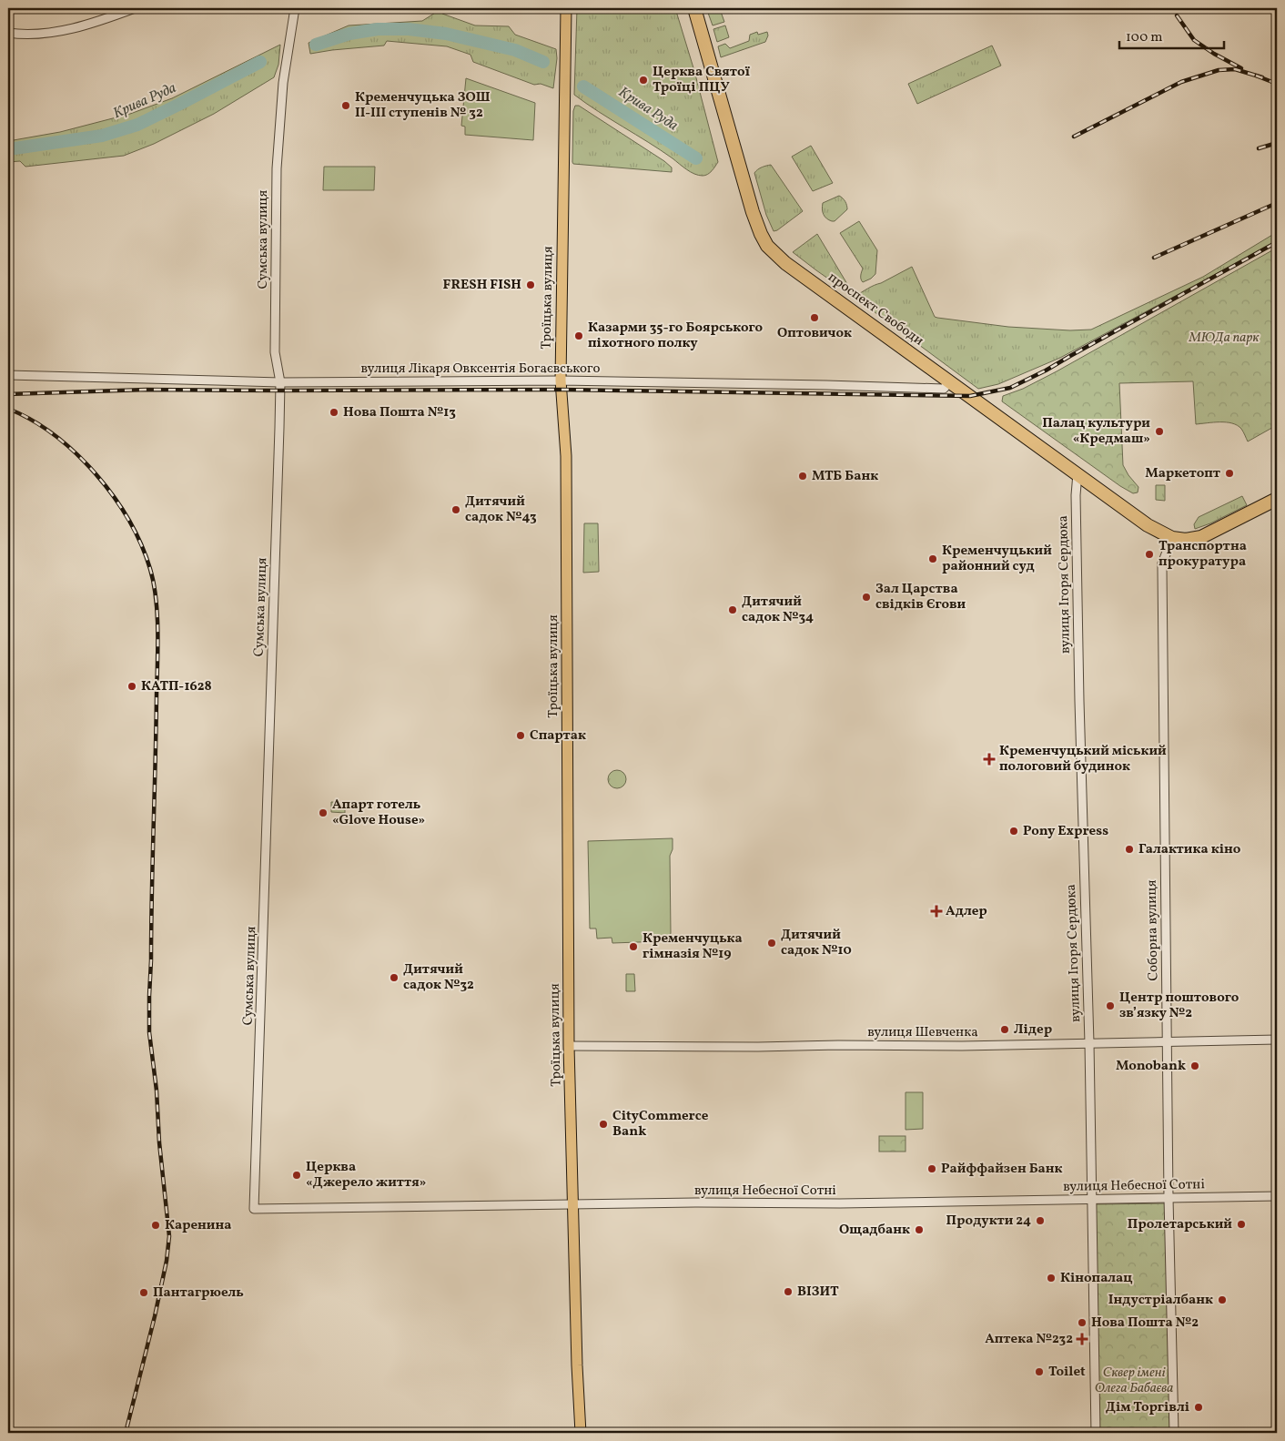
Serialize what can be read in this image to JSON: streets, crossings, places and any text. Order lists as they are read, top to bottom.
{
  "streets": {
    "highway": ["проспект Свободи"],
    "main road": ["Троїцька вулиця"],
    "street": [
      "Сумська вулиця",
      "вулиця Лікаря Овксентія Богаєвського",
      "вулиця Ігоря Сердюка",
      "Соборна вулиця",
      "вулиця Шевченка",
      "вулиця Небесної Сотні"
    ]
  },
  "crossings": [
    ["Сумська вулиця", "вулиця Лікаря Овксентія Богаєвського"],
    ["Сумська вулиця", "вулиця Небесної Сотні"],
    ["Троїцька вулиця", "вулиця Лікаря Овксентія Богаєвського"],
    ["Троїцька вулиця", "вулиця Шевченка"],
    ["Троїцька вулиця", "вулиця Небесної Сотні"],
    ["проспект Свободи", "вулиця Лікаря Овксентія Богаєвського"],
    ["проспект Свободи", "вулиця Ігоря Сердюка"],
    ["проспект Свободи", "Соборна вулиця"],
    ["вулиця Ігоря Сердюка", "вулиця Шевченка"],
    ["вулиця Ігоря Сердюка", "вулиця Небесної Сотні"],
    ["Соборна вулиця", "вулиця Шевченка"],
    ["Соборна вулиця", "вулиця Небесної Сотні"]
  ],
  "water": ["Крива Руда"],
  "parks": ["МЮДа парк", "Сквер імені Олега Бабаєва"],
  "places": {
    "other": [
      "Церква Святої Троїці ПЦУ",
      "Кременчуцька ЗОШ ІІ-ІІІ ступенів № 32",
      "FRESH FISH",
      "Оптовичок",
      "Казарми 35-го Боярського піхотного полку",
      "Нова Пошта №13",
      "Палац культури «Кредмаш»",
      "Маркетопт",
      "МТБ Банк",
      "Дитячий садок №43",
      "Транспортна прокуратура",
      "Кременчуцький районний суд",
      "Зал Царства свідків Єгови",
      "Дитячий садок №34",
      "КАТП-1628",
      "Спартак",
      "Апарт готель «Glove House»",
      "Pony Express",
      "Галактика кіно",
      "Дитячий садок №10",
      "Кременчуцька гімназія №19",
      "Дитячий садок №32",
      "Центр поштового зв’язку №2",
      "Лідер",
      "Monobank",
      "CityCommerce Bank",
      "Райффайзен Банк",
      "Церква «Джерело життя»",
      "Продукти 24",
      "Пролетарський",
      "Каренина",
      "Ощадбанк",
      "Кінопалац",
      "ВІЗИТ",
      "Пантагрюель",
      "Індустріалбанк",
      "Нова Пошта №2",
      "Toilet",
      "Дім Торгівлі"
    ],
    "health": ["Кременчуцький міський пологовий будинок", "Адлер", "Аптека №232"]
  },
  "scale_bar": "100 m"
}
